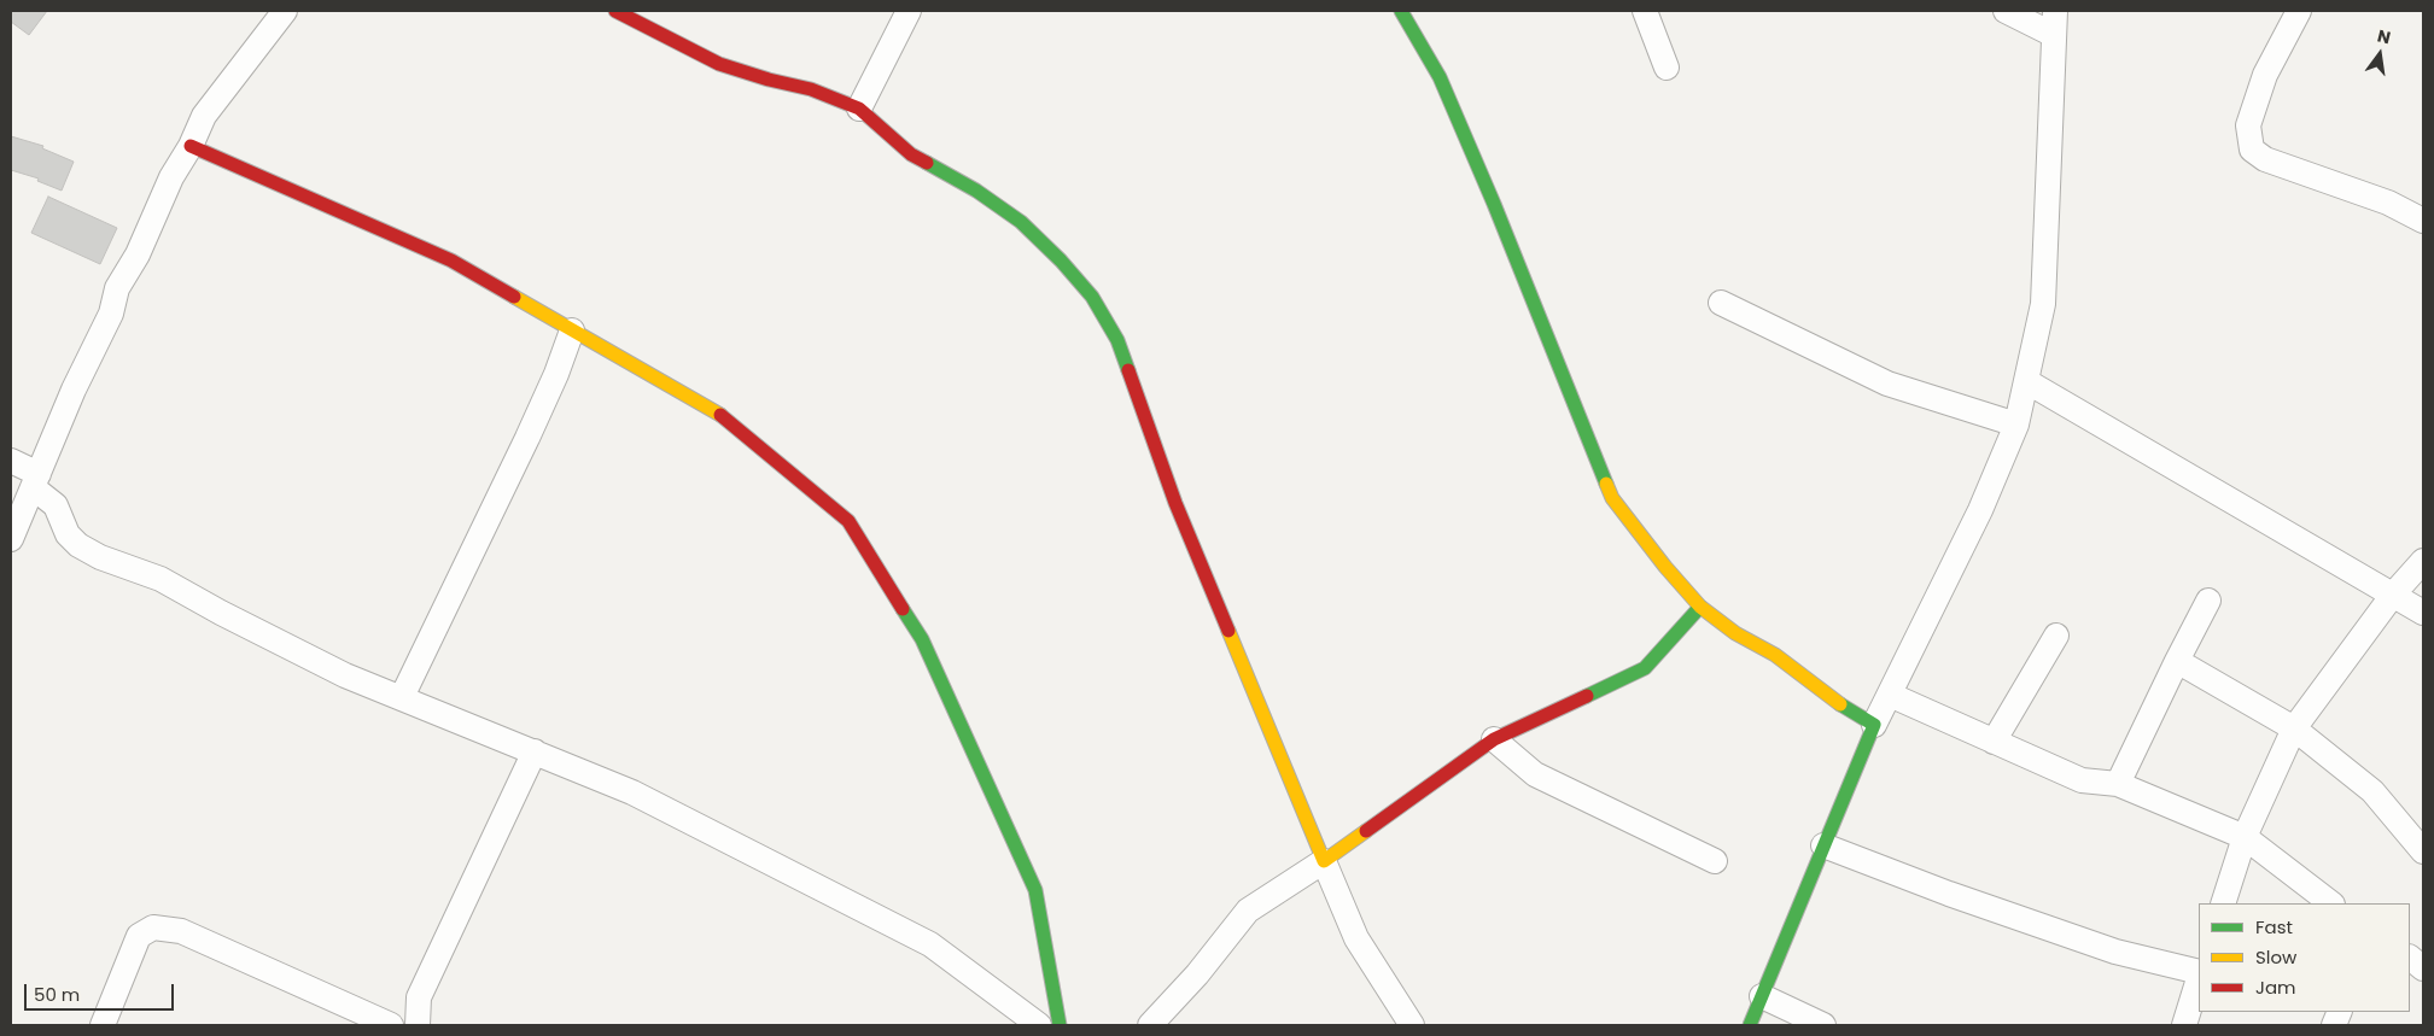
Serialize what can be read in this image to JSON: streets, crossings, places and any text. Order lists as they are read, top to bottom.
{
  "legend": ["Fast", "Slow", "Jam"],
  "scale_bar": "50 m",
  "north": "top"
}
